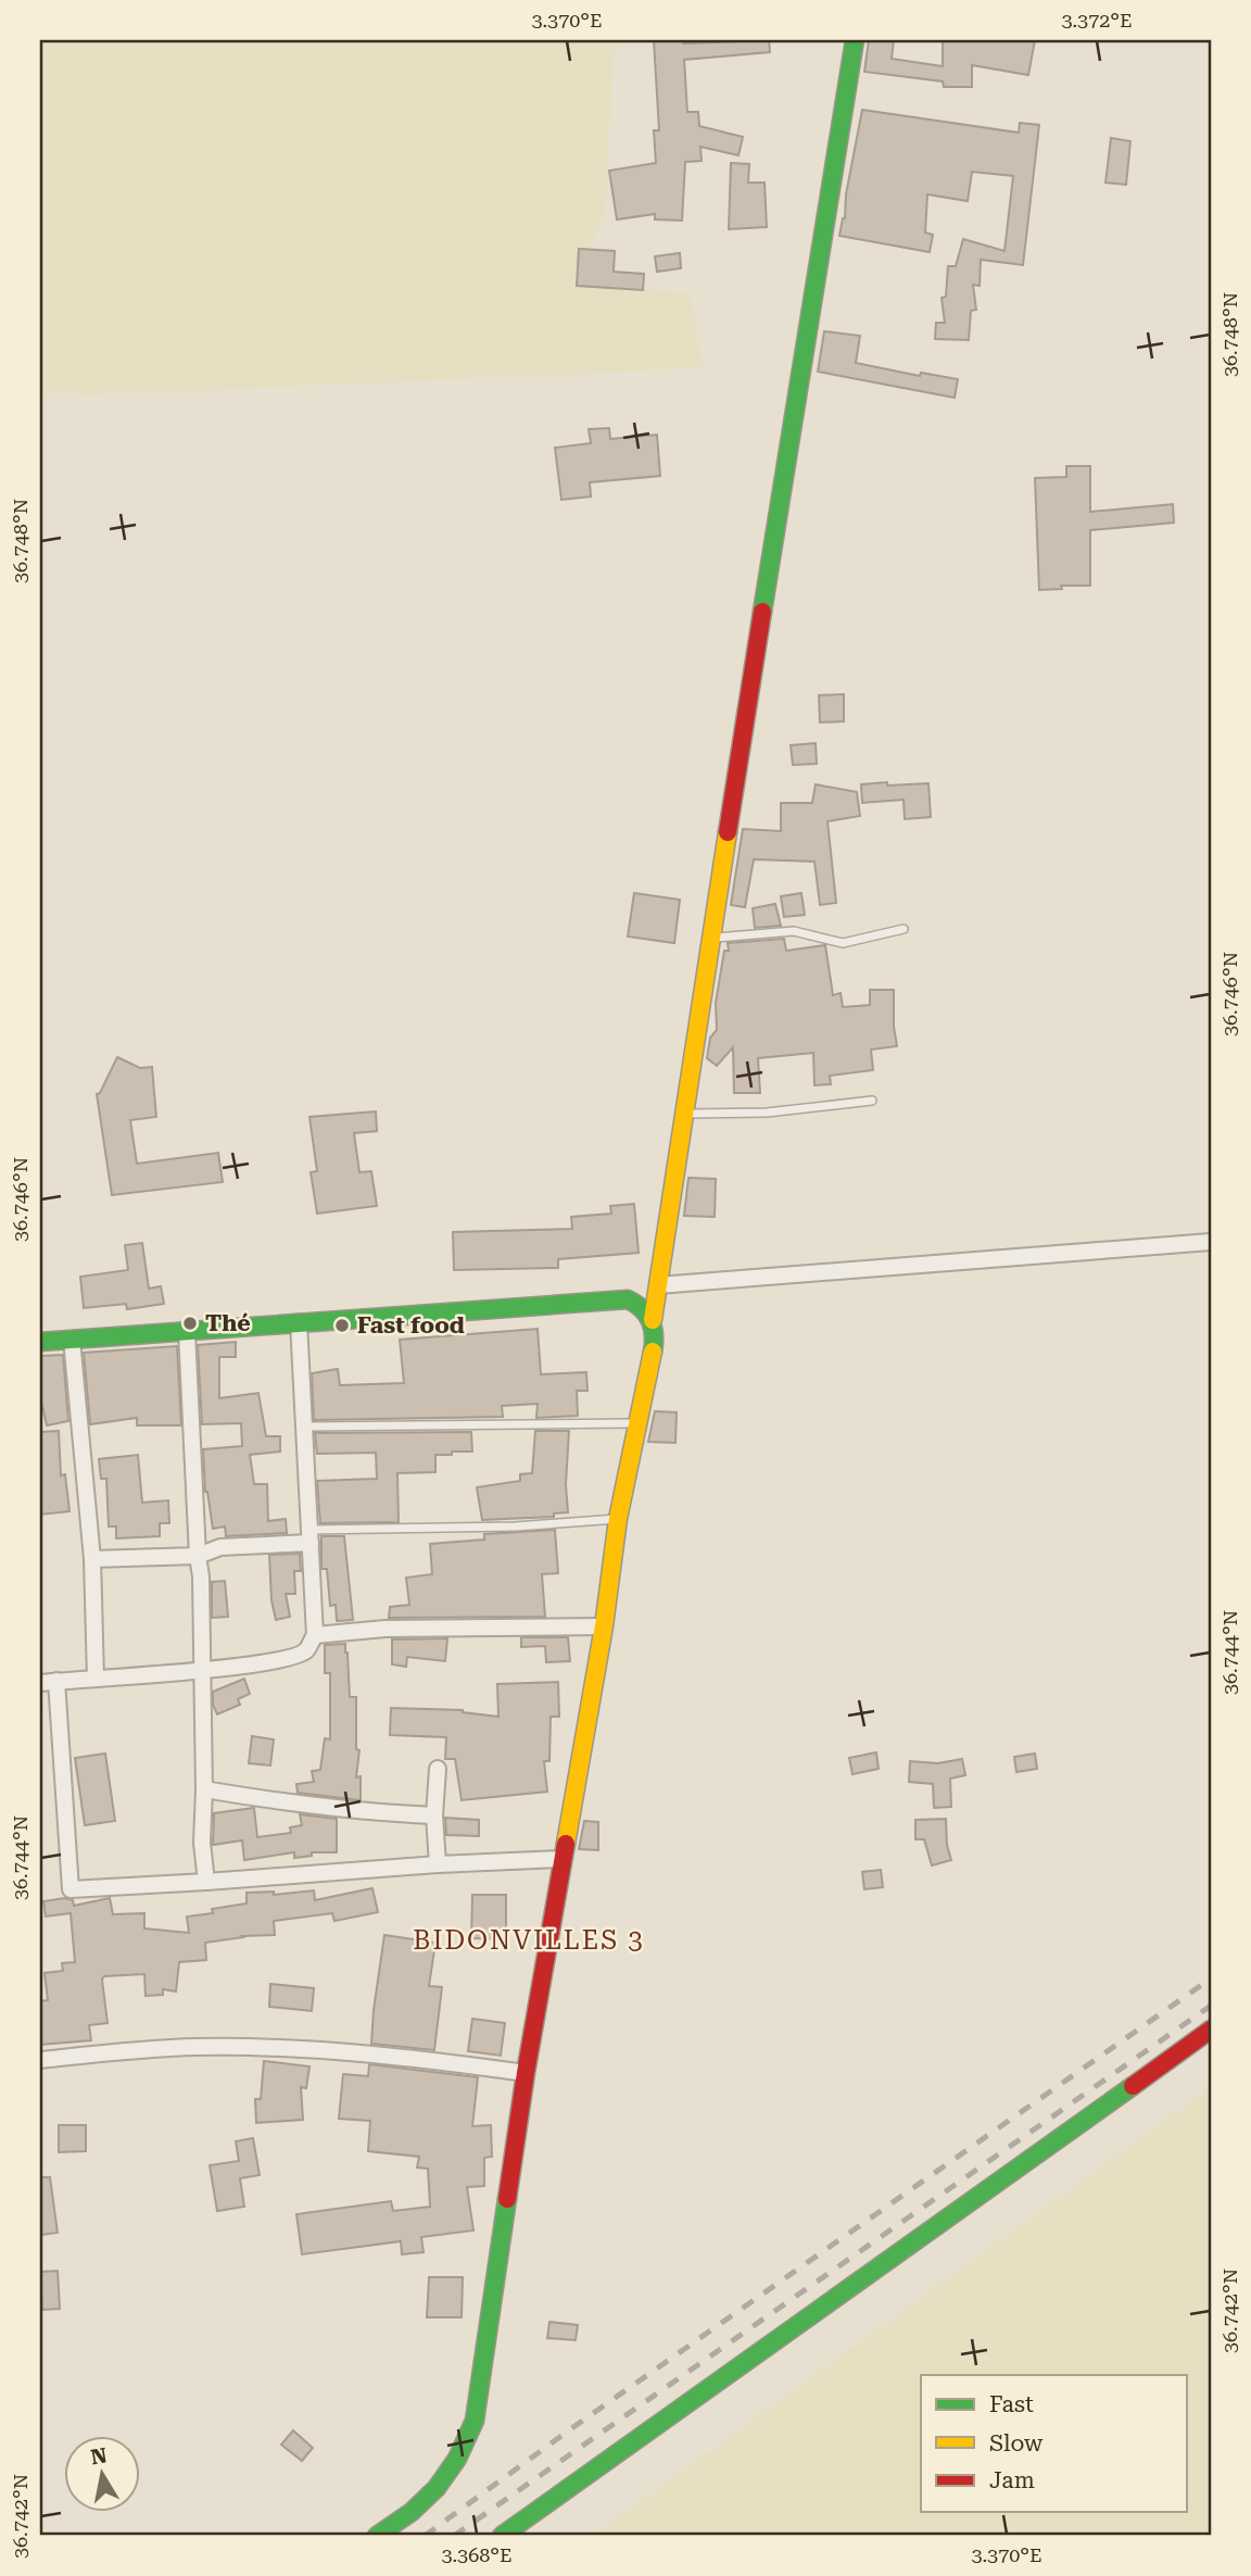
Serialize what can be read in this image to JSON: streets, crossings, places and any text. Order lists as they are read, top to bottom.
{
  "districts": ["BIDONVILLES 3"],
  "places": ["Thé", "Fast food"],
  "legend": ["Fast", "Slow", "Jam"],
  "north": "top",
  "coordinates": [
    "3.370°E",
    "3.372°E",
    "36.748°N",
    "36.746°N",
    "36.744°N",
    "36.742°N",
    "3.368°E"
  ]
}
